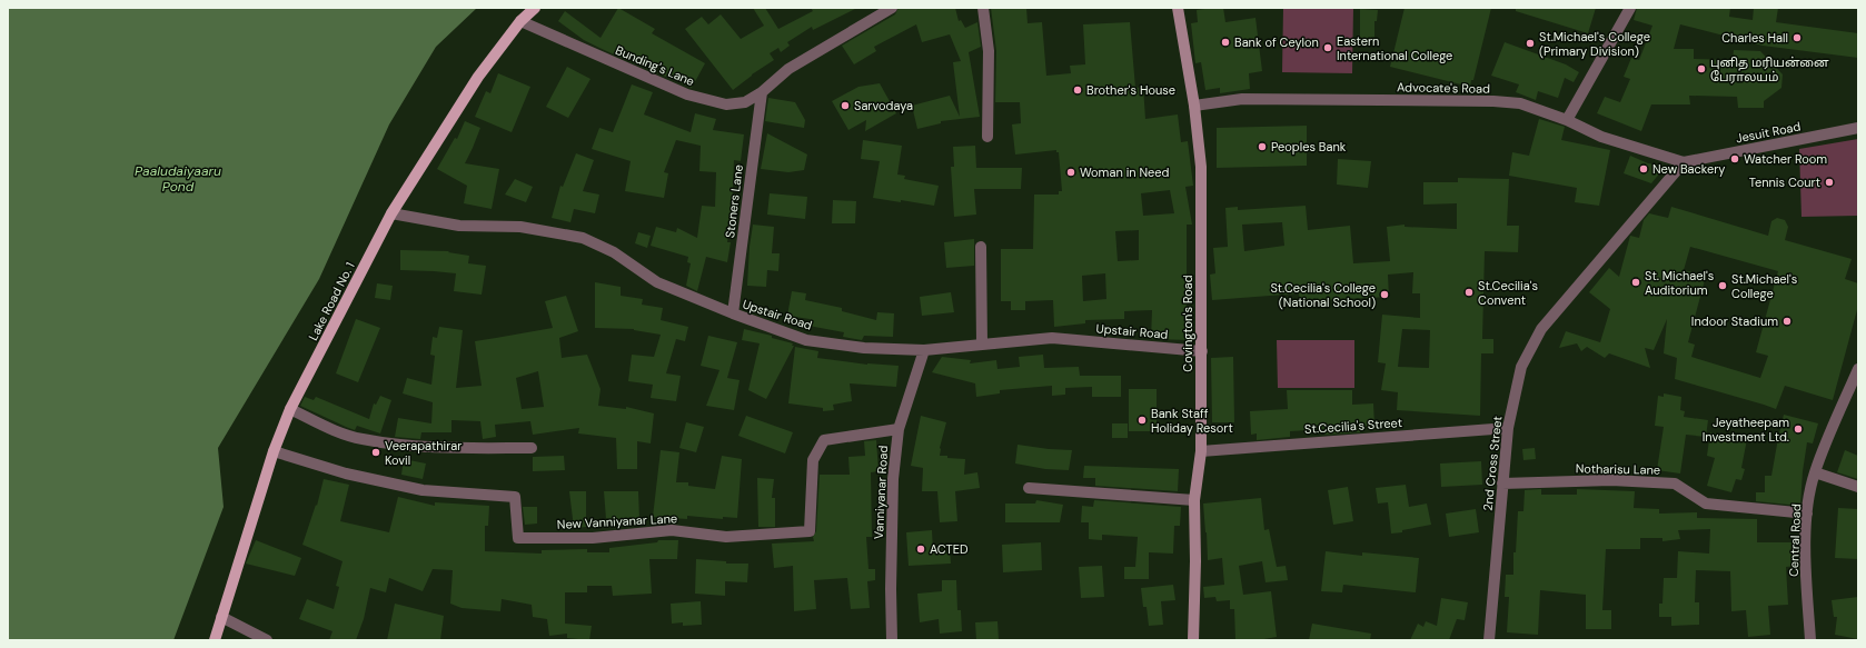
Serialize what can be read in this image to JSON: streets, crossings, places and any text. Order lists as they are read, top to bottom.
{
  "streets": {
    "main road": ["Lake Road No. 1", "Covington's Road"],
    "street": [
      "Bunding's Lane",
      "Advocate's Road",
      "Jesuit Road",
      "Stoners Lane",
      "Upstair Road",
      "St.Cecilia's Street",
      "2nd Cross Street",
      "Notharisu Lane",
      "Vanniyanar Road",
      "New Vanniyanar Lane",
      "Central Road"
    ]
  },
  "crossings": [
    ["Bunding's Lane", "Stoners Lane"],
    ["Bunding's Lane", "Lake Road No. 1"],
    ["Advocate's Road", "Jesuit Road"],
    ["Advocate's Road", "Covington's Road"],
    ["Advocate's Road", "2nd Cross Street"],
    ["Jesuit Road", "2nd Cross Street"],
    ["Stoners Lane", "Upstair Road"],
    ["Lake Road No. 1", "Upstair Road"],
    ["Lake Road No. 1", "New Vanniyanar Lane"],
    ["Upstair Road", "Covington's Road"],
    ["Upstair Road", "Vanniyanar Road"],
    ["Covington's Road", "St.Cecilia's Street"],
    ["St.Cecilia's Street", "2nd Cross Street"],
    ["2nd Cross Street", "Notharisu Lane"],
    ["Notharisu Lane", "Central Road"],
    ["Vanniyanar Road", "New Vanniyanar Lane"]
  ],
  "water": ["Paaludaiyaaru Pond"],
  "places": [
    "Charles Hall",
    "Bank of Ceylon",
    "St.Michael's College (Primary Division)",
    "Eastern International College",
    "புனித மரியன்னை பேராலயம்",
    "Brother's House",
    "Sarvodaya",
    "Peoples Bank",
    "Watcher Room",
    "New Backery",
    "Woman in Need",
    "Tennis Court",
    "St. Michael's Auditorium",
    "St.Michael's College",
    "St.Cecilia's Convent",
    "St.Cecilia's College (National School)",
    "Indoor Stadium",
    "Bank Staff Holiday Resort",
    "Jeyatheepam Investment Ltd.",
    "Veerapathirar Kovil",
    "ACTED"
  ]
}
